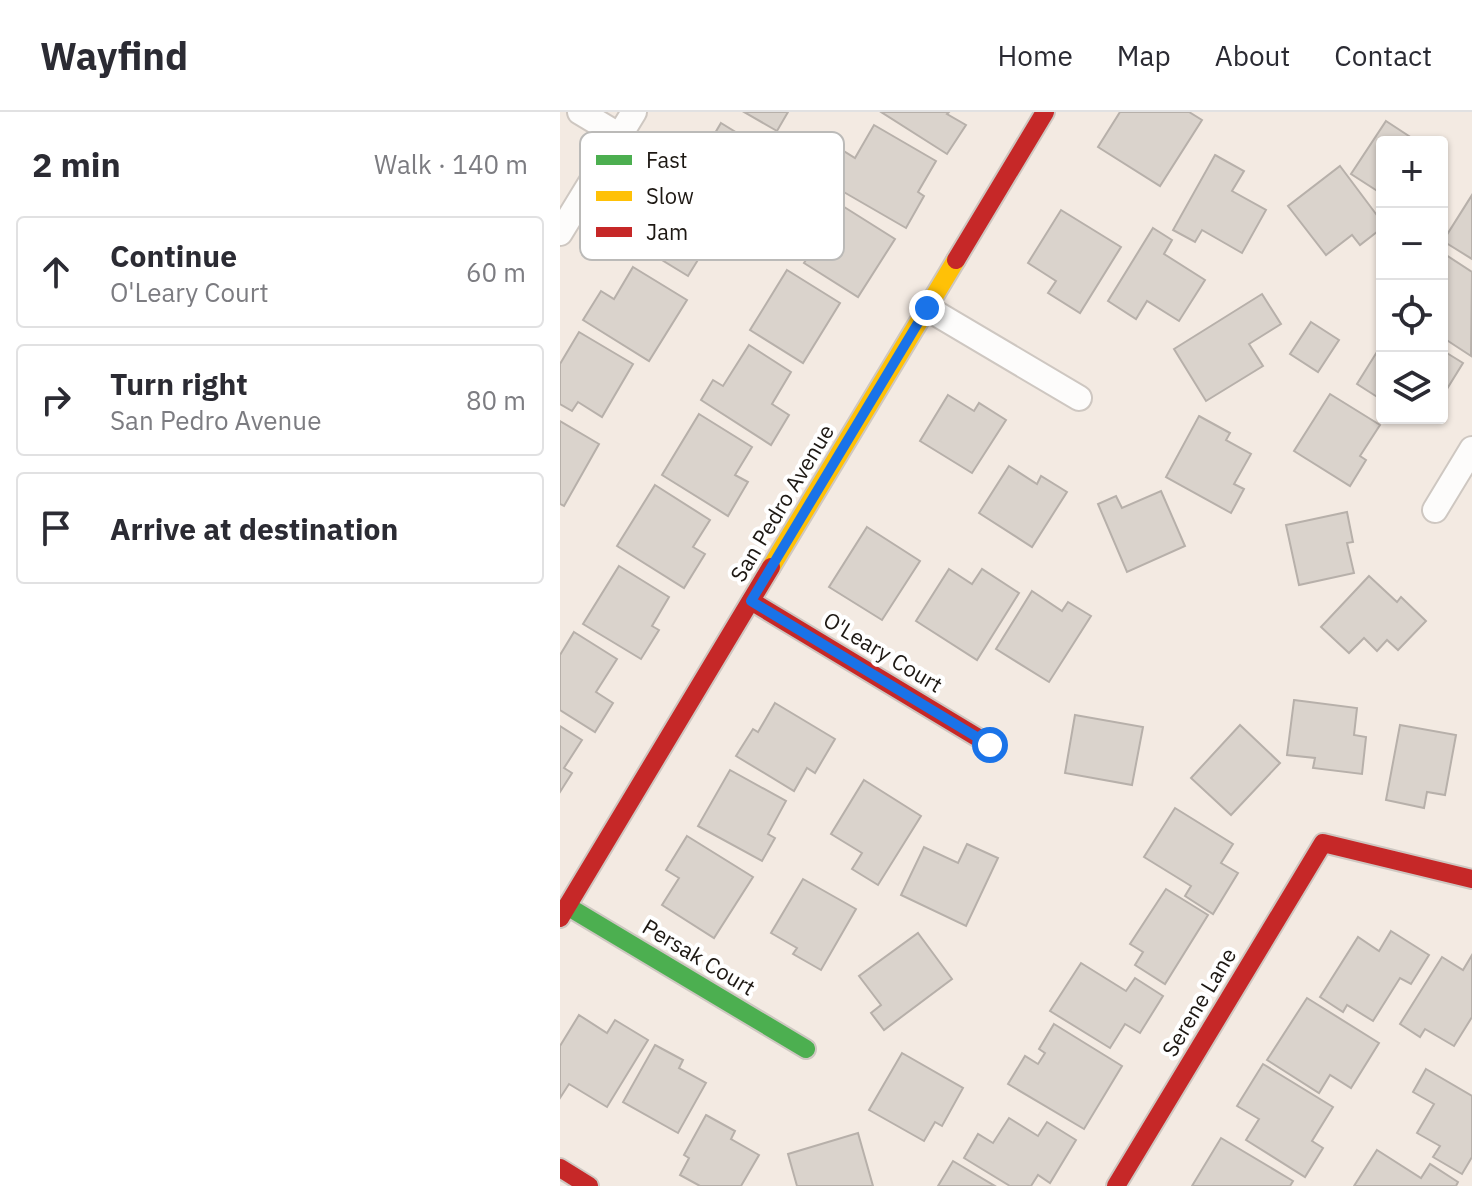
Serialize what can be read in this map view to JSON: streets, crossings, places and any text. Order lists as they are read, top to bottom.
{
  "streets": {
    "street": [
      "San Pedro Avenue",
      "O'Leary Court",
      "Persak Court",
      "Serene Lane"
    ]
  },
  "crossings": [
    ["San Pedro Avenue", "O'Leary Court"],
    ["San Pedro Avenue", "Persak Court"]
  ],
  "legend": ["Fast", "Slow", "Jam"],
  "page": {
    "header": "Wayfind",
    "nav": [
      "Home",
      "Map",
      "About",
      "Contact"
    ],
    "heading": ["2 min", "Walk · 140 m"],
    "map_buttons": ["+", "−"],
    "list": [
      ["Continue", "O'Leary Court", "60 m"],
      ["Turn right", "San Pedro Avenue", "80 m"],
      "Arrive at destination"
    ]
  }
}
